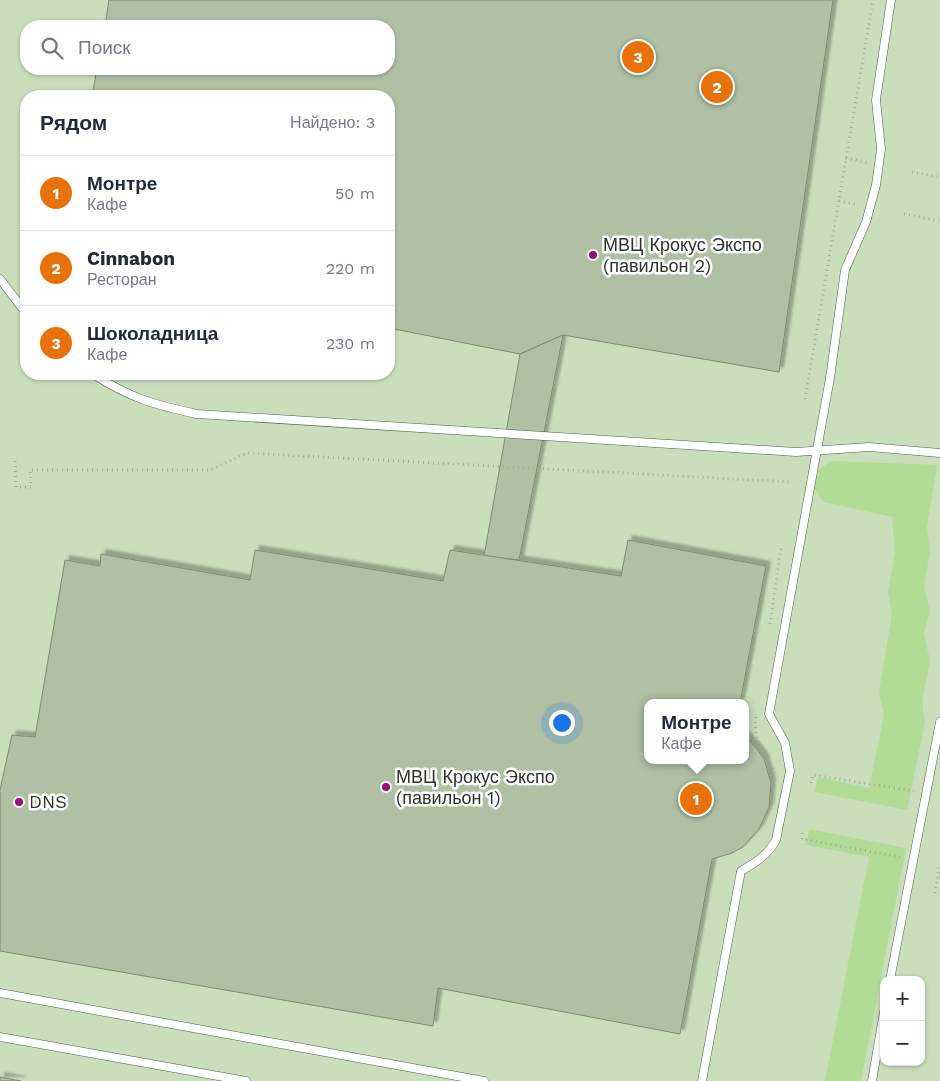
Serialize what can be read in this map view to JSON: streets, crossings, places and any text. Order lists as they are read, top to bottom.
{
  "places": ["МВЦ Крокус Экспо (павильон 2)", "МВЦ Крокус Экспо (павильон 1)", "DNS"],
  "page": {
    "search": "Поиск",
    "pins": ["3", "2", "1"],
    "heading": ["Рядом", "Найдено: 3"],
    "list": [
      {
        "mark": "1",
        "name": "Монтре",
        "note": "Кафе",
        "value": "50 m"
      },
      {
        "mark": "2",
        "name": "Cinnabon",
        "note": "Ресторан",
        "value": "220 m"
      },
      {
        "mark": "3",
        "name": "Шоколадница",
        "note": "Кафе",
        "value": "230 m"
      }
    ],
    "popup": ["Монтре", "Кафе"],
    "map_buttons": ["+", "−"]
  }
}
